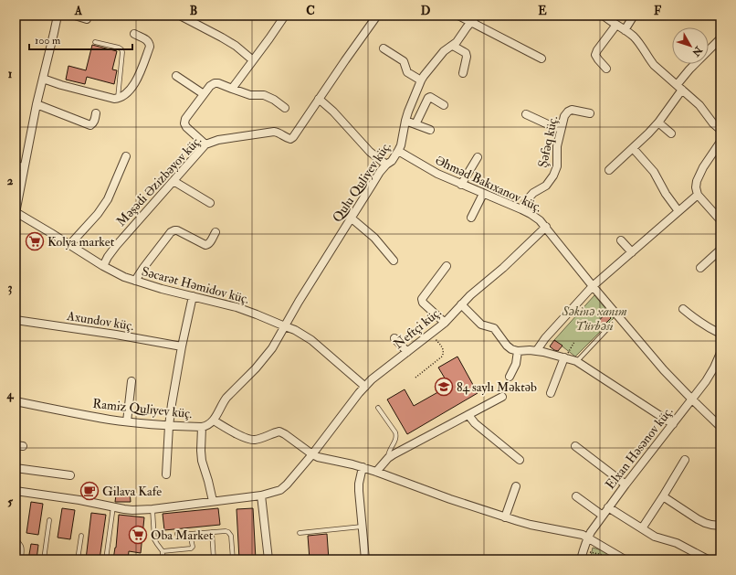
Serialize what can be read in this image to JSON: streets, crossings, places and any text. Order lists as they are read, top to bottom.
{
  "streets": {
    "street": [
      "Şəfəq küç.",
      "Məşədi Əzizbəyov küç.",
      "Qulu Quliyev küç.",
      "Əhməd Bakıxanov küç.",
      "Səcarət Həmidov küç.",
      "Axundov küç.",
      "Neftçi küç.",
      "Ramiz Quliyev küç.",
      "Elxan Həsənov küç."
    ]
  },
  "crossings": [
    ["Şəfəq küç.", "Əhməd Bakıxanov küç."],
    ["Məşədi Əzizbəyov küç.", "Səcarət Həmidov küç."],
    ["Qulu Quliyev küç.", "Əhməd Bakıxanov küç."],
    ["Qulu Quliyev küç.", "Səcarət Həmidov küç."],
    ["Əhməd Bakıxanov küç.", "Neftçi küç."],
    ["Əhməd Bakıxanov küç.", "Elxan Həsənov küç."],
    ["Səcarət Həmidov küç.", "Neftçi küç."]
  ],
  "parks": ["Səkinə xanım Türbəsi"],
  "places": {
    "supermarket": ["Kolya market", "Oba Market"],
    "school or university": ["84 saylı Məktəb"],
    "cafe": ["Gilava Kafe"]
  },
  "scale_bar": "100 m",
  "north": "bottom right",
  "grid": {
    "columns": [
      "A",
      "B",
      "C",
      "D",
      "E",
      "F"
    ],
    "rows": [
      "1",
      "2",
      "3",
      "4",
      "5"
    ]
  }
}
